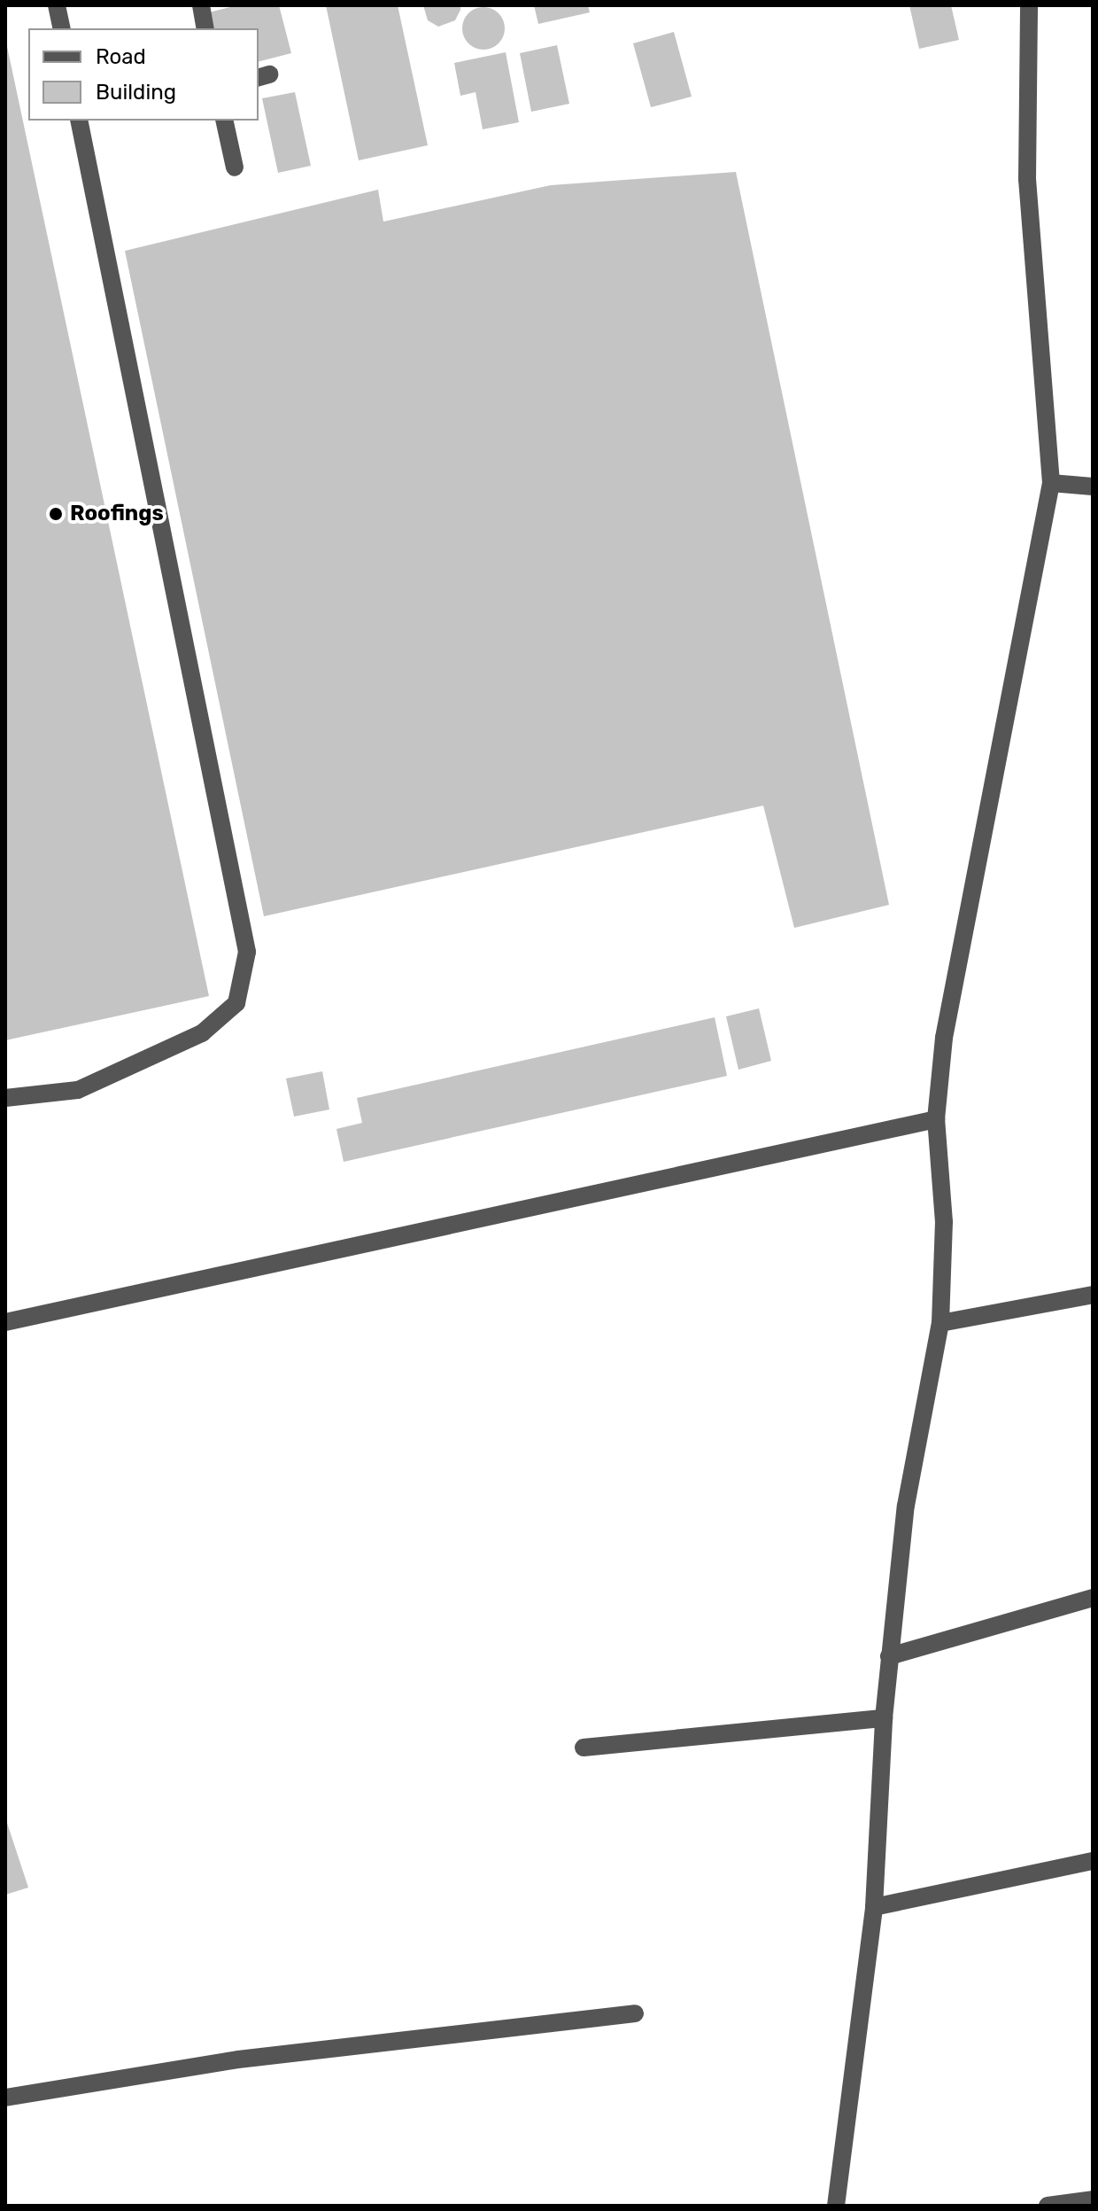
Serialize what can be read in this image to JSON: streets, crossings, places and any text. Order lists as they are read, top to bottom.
{
  "places": ["Roofings"],
  "legend": ["Road", "Building"]
}
